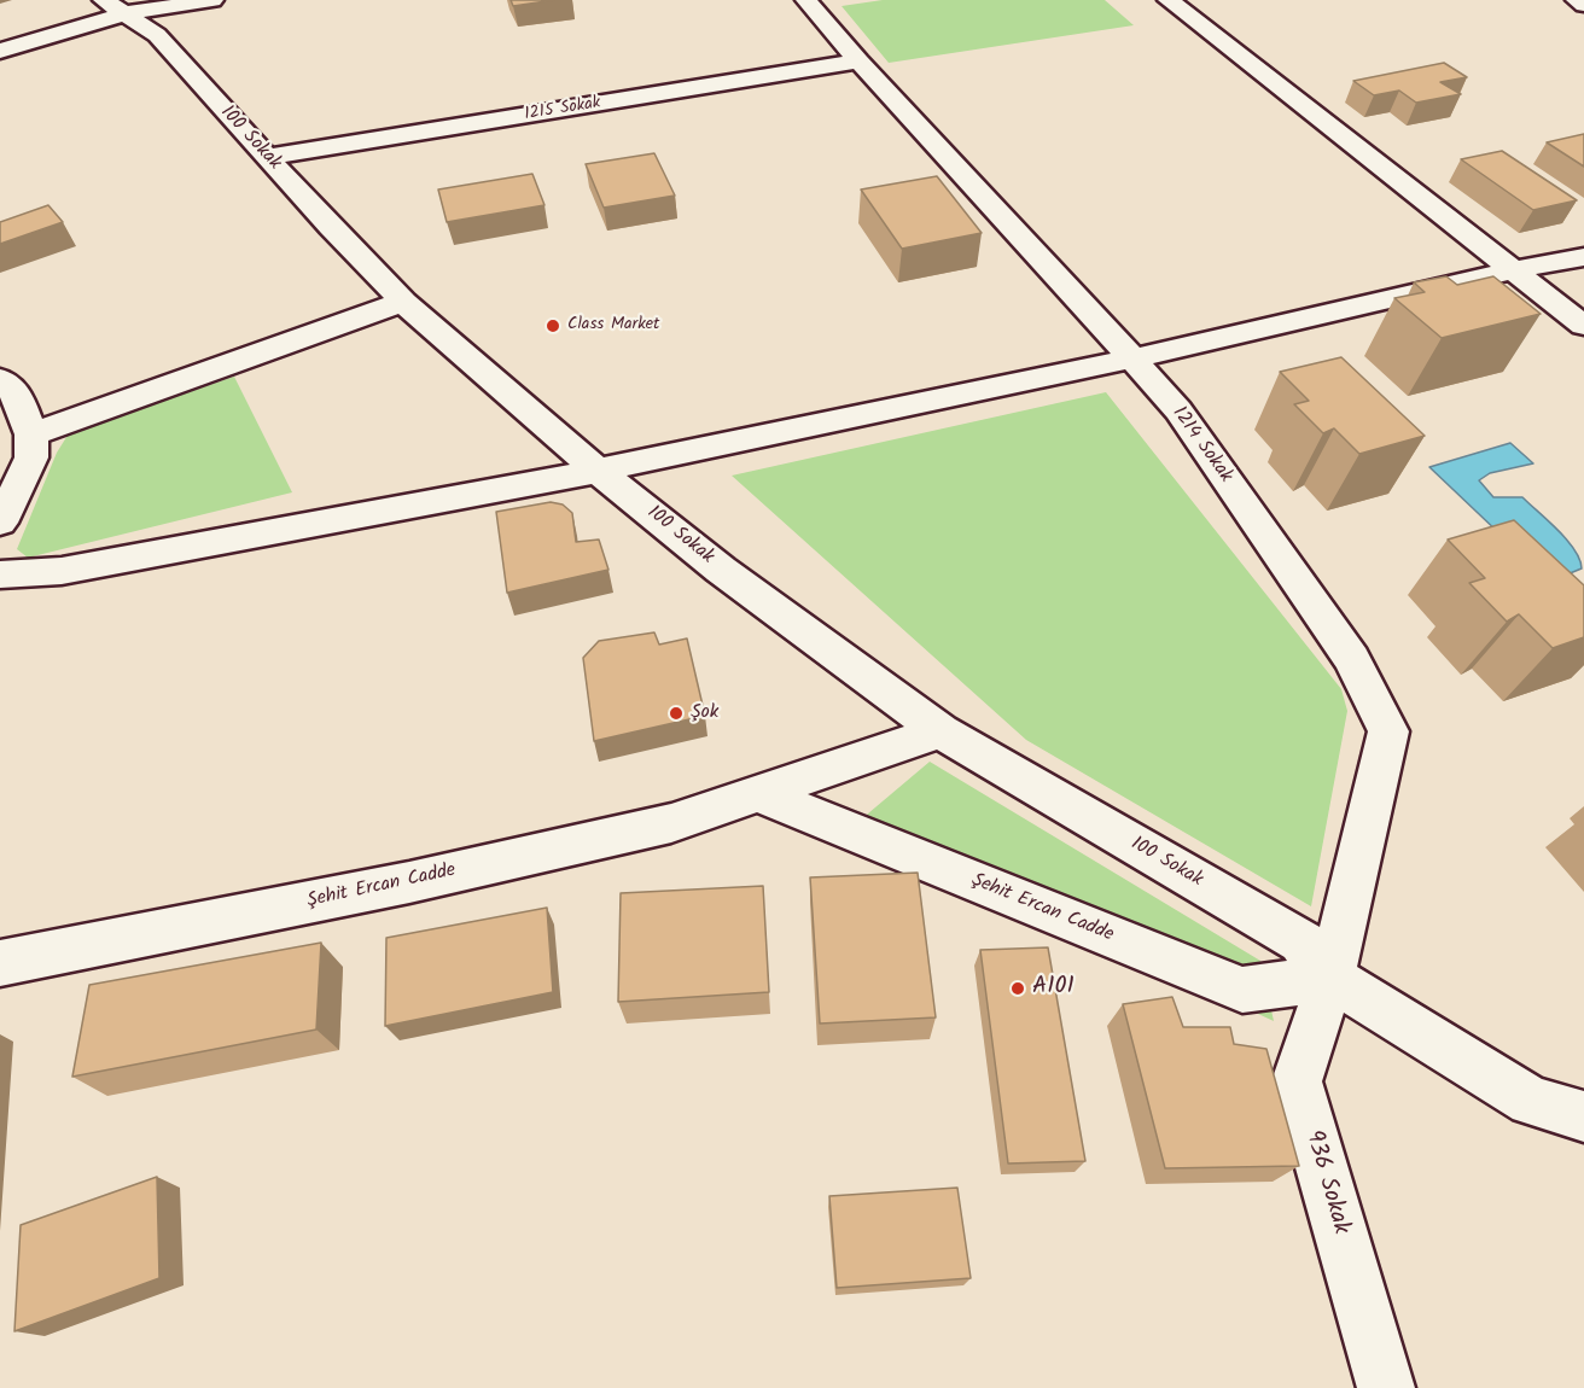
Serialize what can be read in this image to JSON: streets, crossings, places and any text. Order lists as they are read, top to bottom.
{
  "streets": {
    "street": [
      "1215 Sokak",
      "100 Sokak",
      "1214 Sokak",
      "Şehit Ercan Cadde",
      "936 Sokak"
    ]
  },
  "crossings": [
    ["1215 Sokak", "100 Sokak"],
    ["1215 Sokak", "1214 Sokak"],
    ["100 Sokak", "1214 Sokak"],
    ["100 Sokak", "Şehit Ercan Cadde"],
    ["100 Sokak", "936 Sokak"],
    ["1214 Sokak", "Şehit Ercan Cadde"],
    ["1214 Sokak", "936 Sokak"],
    ["Şehit Ercan Cadde", "936 Sokak"]
  ],
  "places": ["Class Market", "Şok", "A101"]
}
